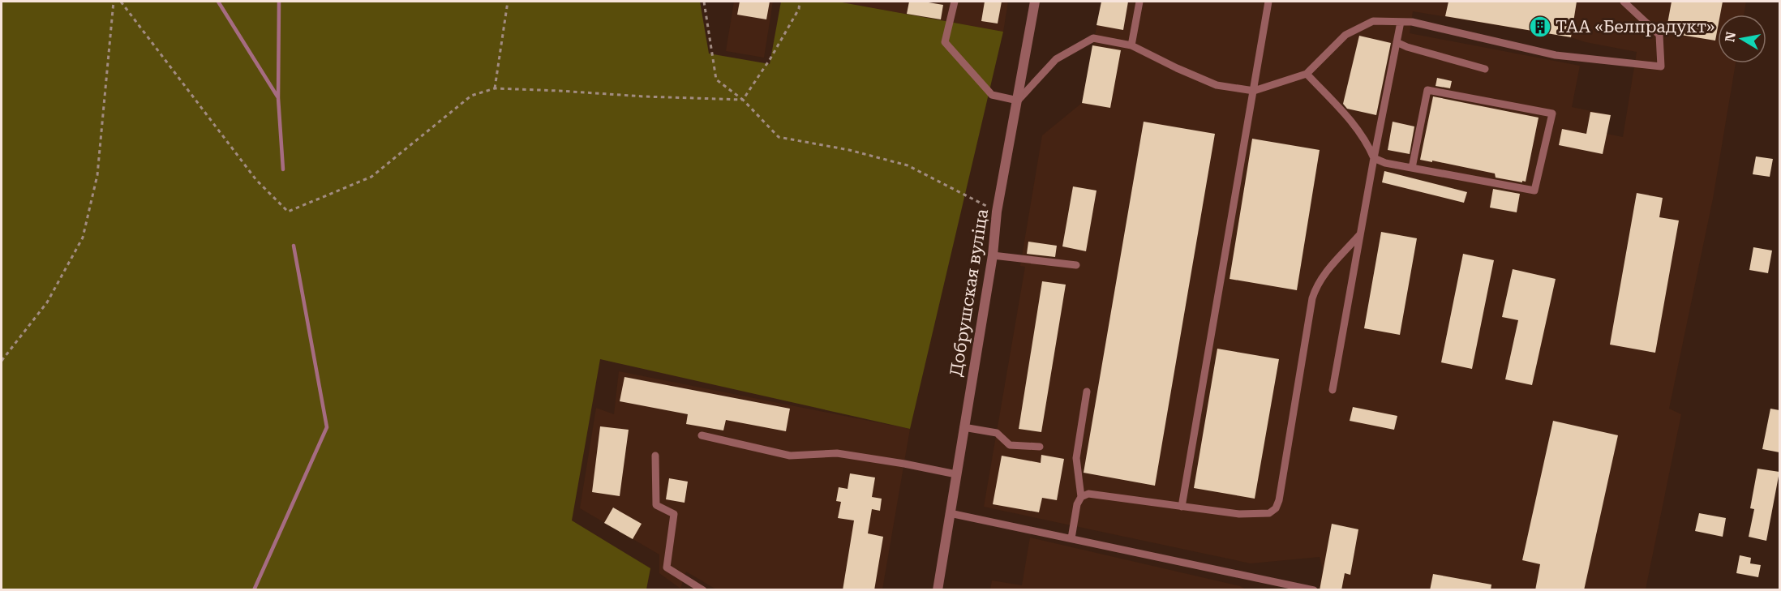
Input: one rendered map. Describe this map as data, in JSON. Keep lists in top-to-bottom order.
{
  "streets": {
    "street": ["Добрушская вуліца"]
  },
  "places": {
    "building": ["ТАА «Белпрадукт»"]
  },
  "north": "left"
}
